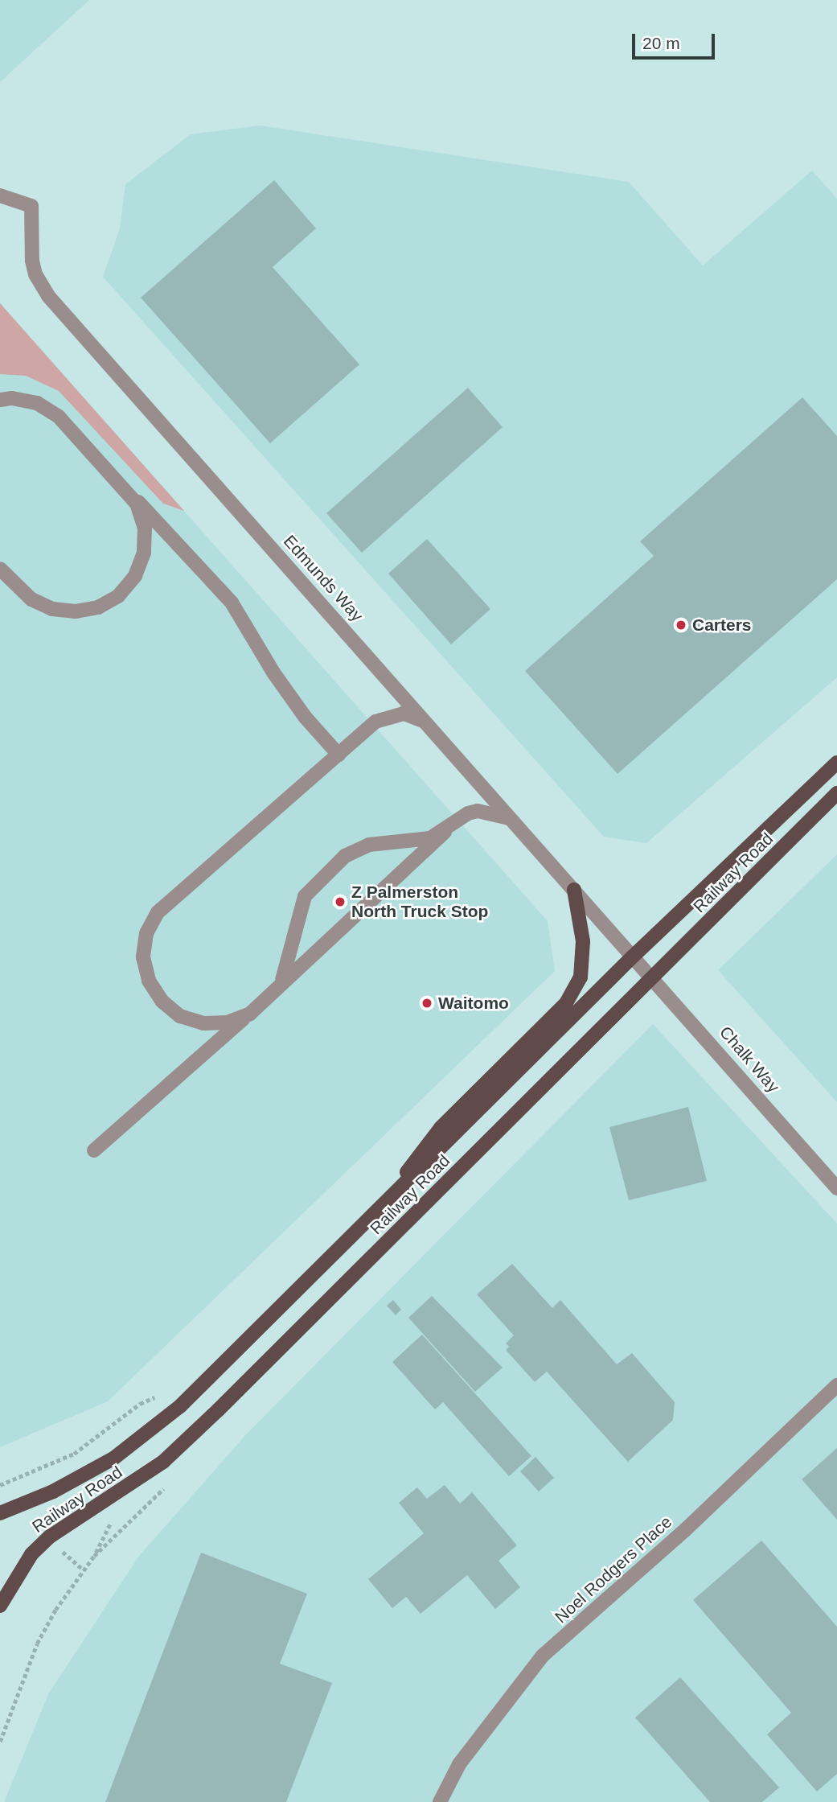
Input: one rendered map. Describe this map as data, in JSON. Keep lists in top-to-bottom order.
{
  "streets": {
    "main road": ["Railway Road"],
    "street": ["Edmunds Way", "Chalk Way", "Noel Rodgers Place"]
  },
  "crossings": [
    ["Edmunds Way", "Railway Road"],
    ["Edmunds Way", "Chalk Way"],
    ["Railway Road", "Chalk Way"]
  ],
  "places": ["Carters", "Z Palmerston North Truck Stop", "Waitomo"],
  "scale_bar": "20 m"
}
